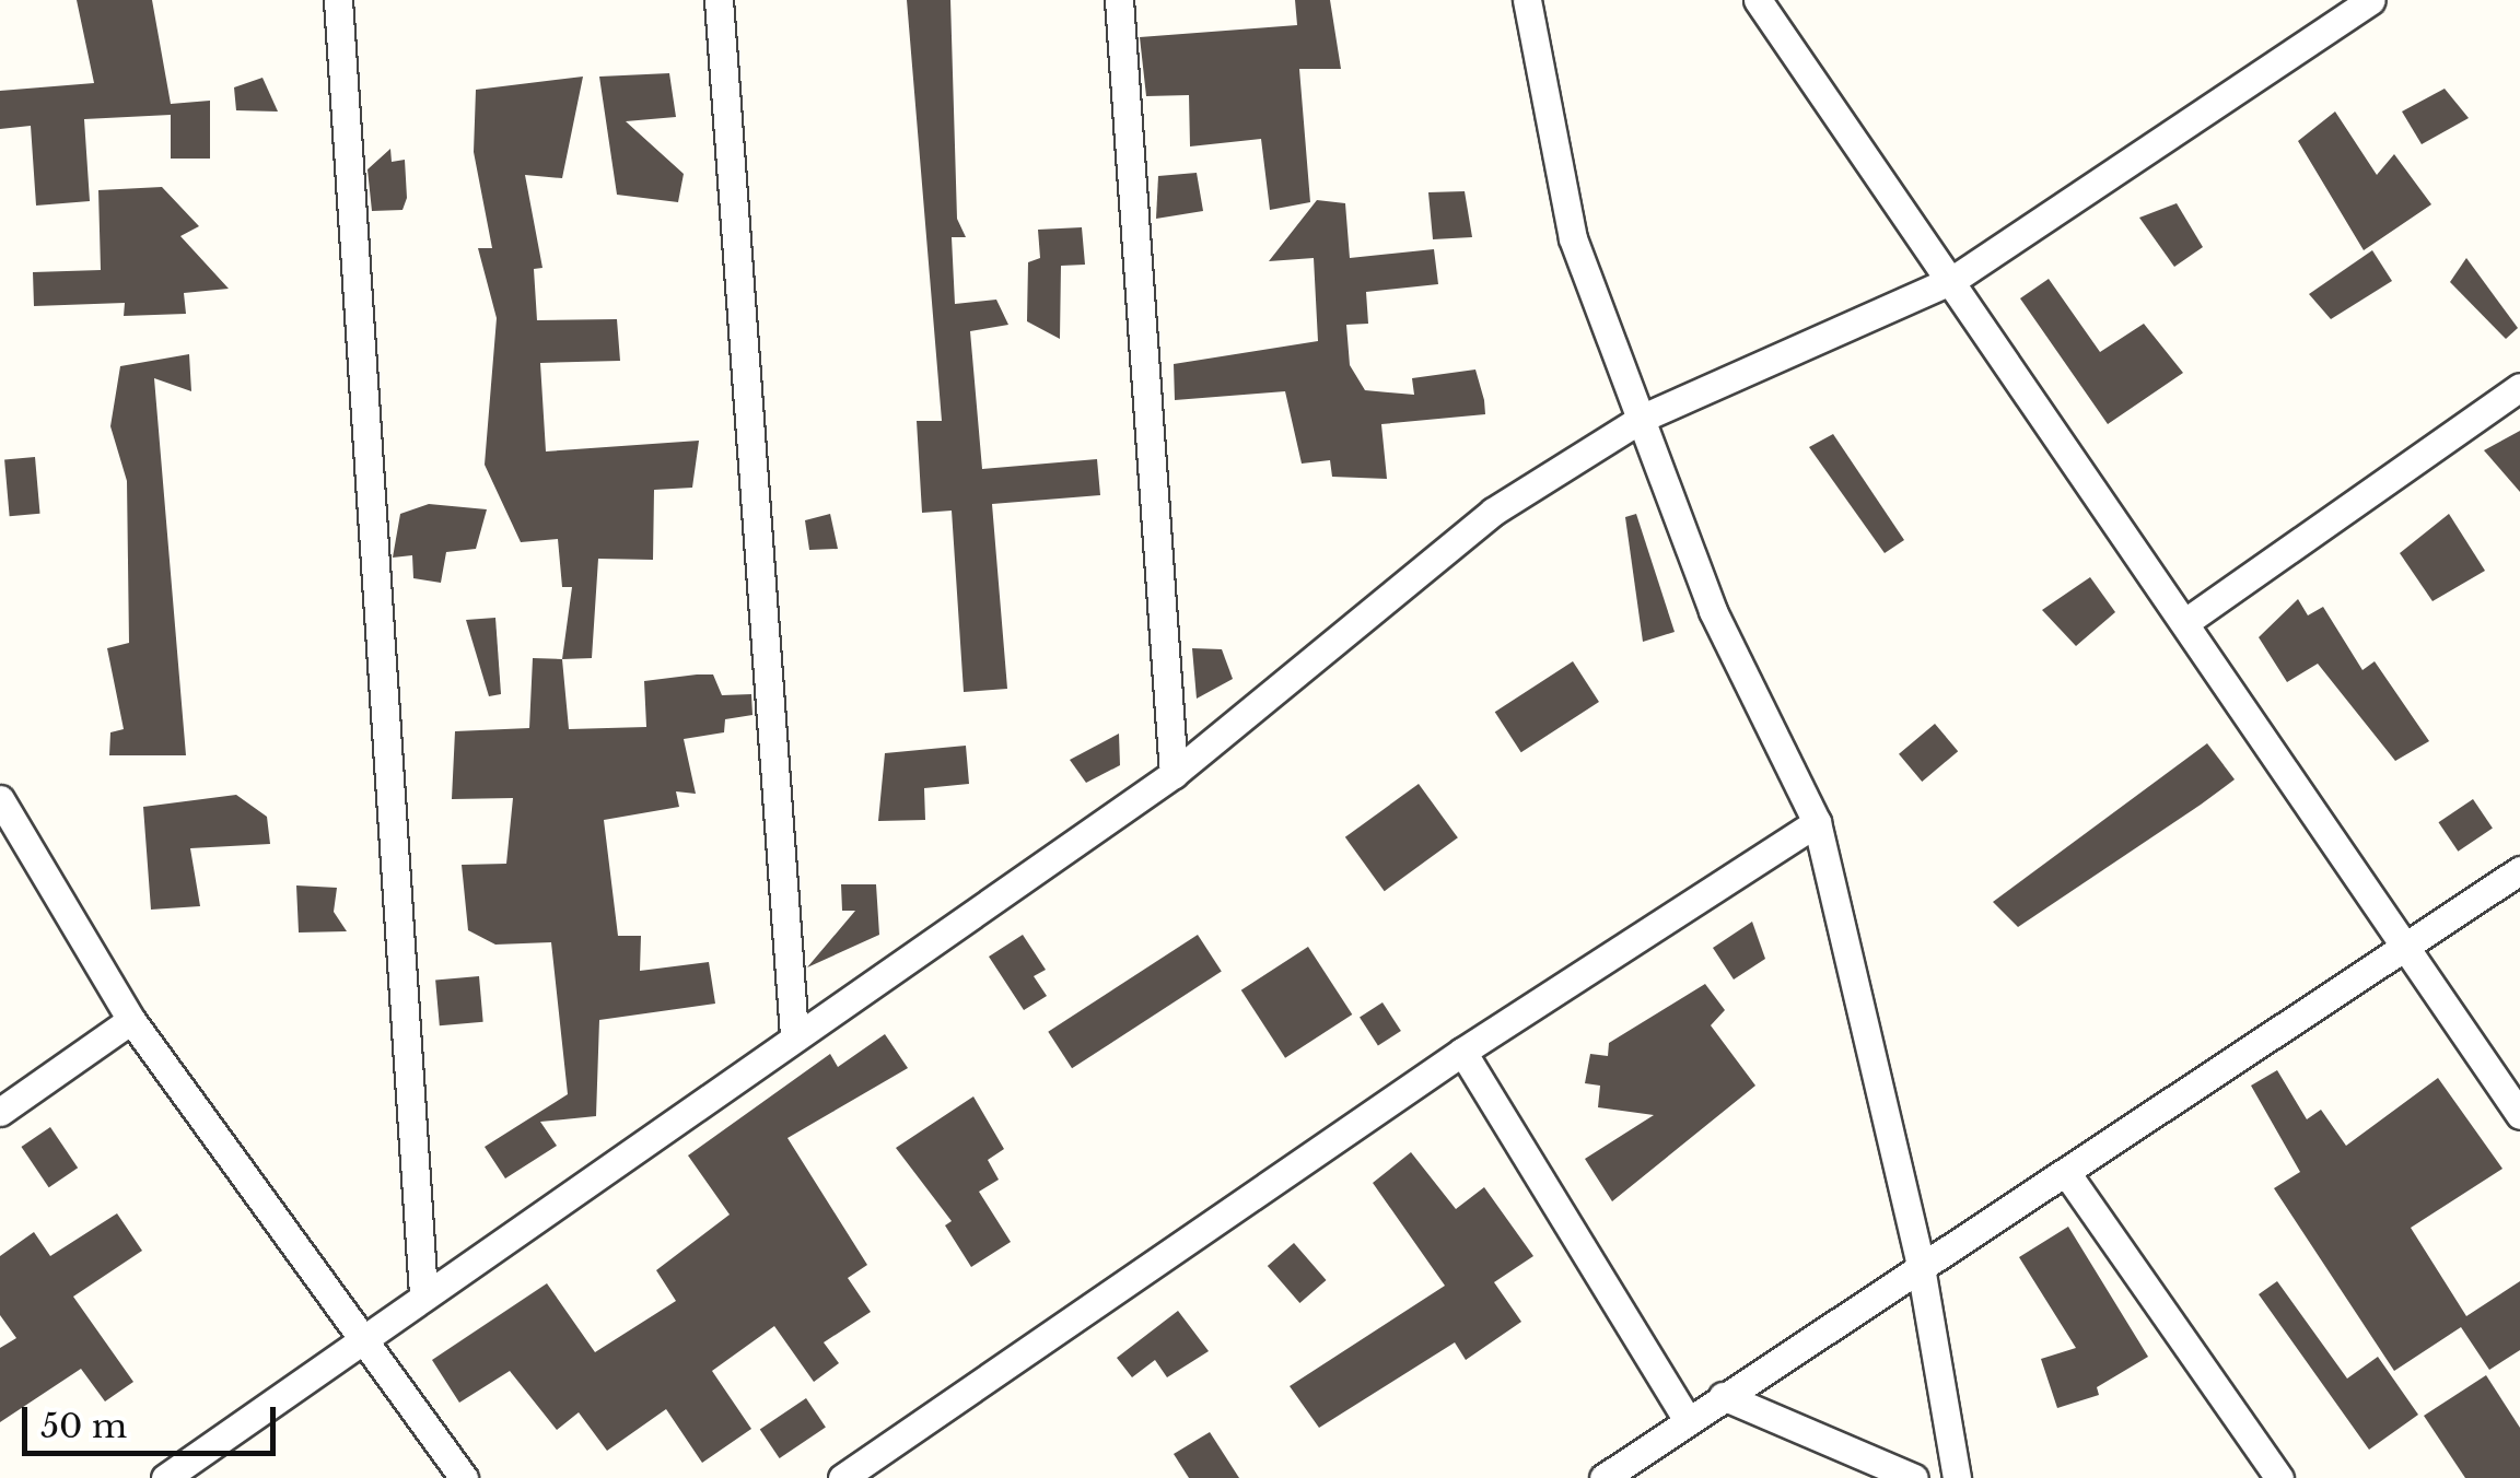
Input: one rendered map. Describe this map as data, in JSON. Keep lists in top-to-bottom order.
{
  "scale_bar": "50 m"
}
